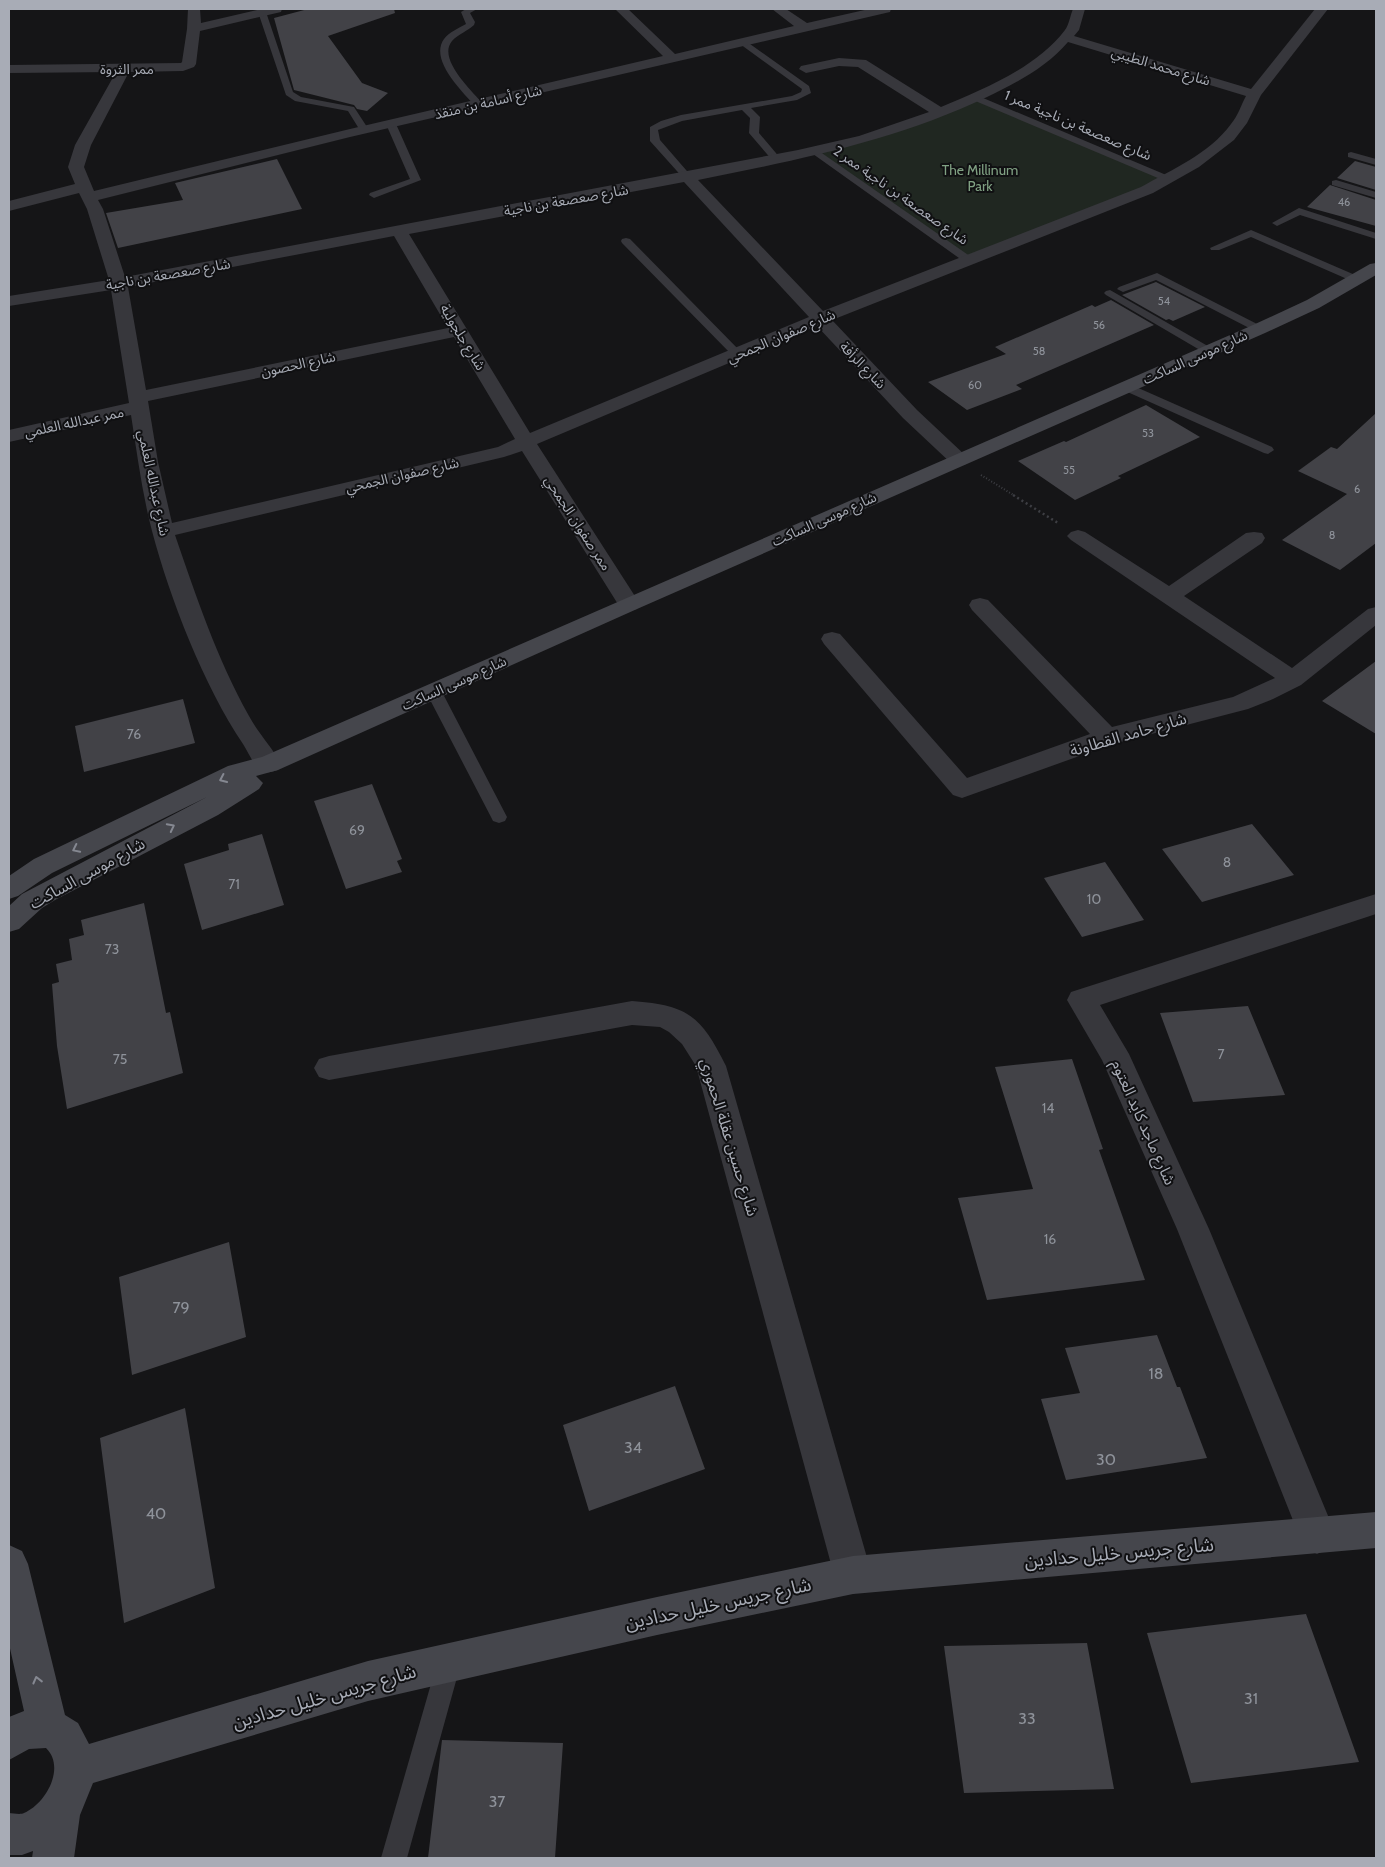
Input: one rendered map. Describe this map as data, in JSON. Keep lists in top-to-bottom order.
{
  "streets": {
    "street": [
      "شارع محمد الطيبي",
      "ممر الثروة",
      "شارع أسامة بن منقذ",
      "شارع صعصعة بن ناجية",
      "شارع صفوان الجمحي",
      "شارع جلجولية",
      "شارع موسى الساكت",
      "شارع الحصون",
      "شارع الرأفة",
      "ممر عبدالله العلمي",
      "شارع عبدالله العلمي",
      "ممر صفوان الجمحي",
      "شارع حامد القطاونة",
      "شارع ماجد كايد العتوم",
      "شارع حسين عقلة الحموري",
      "شارع جريس خليل حدادين"
    ],
    "lane": ["شارع صعصعة بن ناجية ممر 1", "شارع صعصعة بن ناجية ممر 2"]
  },
  "crossings": [
    ["شارع محمد الطيبي", "شارع صعصعة بن ناجية"],
    ["شارع محمد الطيبي", "شارع صفوان الجمحي"],
    ["ممر الثروة", "شارع عبدالله العلمي"],
    ["شارع أسامة بن منقذ", "شارع عبدالله العلمي"],
    ["شارع صعصعة بن ناجية ممر 1", "شارع صعصعة بن ناجية"],
    ["شارع صعصعة بن ناجية ممر 1", "شارع صفوان الجمحي"],
    ["شارع صعصعة بن ناجية ممر 2", "شارع صعصعة بن ناجية"],
    ["شارع صعصعة بن ناجية ممر 2", "شارع صفوان الجمحي"],
    ["شارع صعصعة بن ناجية", "شارع جلجولية"],
    ["شارع صعصعة بن ناجية", "شارع الرأفة"],
    ["شارع صعصعة بن ناجية", "شارع عبدالله العلمي"],
    ["شارع صفوان الجمحي", "شارع جلجولية"],
    ["شارع صفوان الجمحي", "شارع الرأفة"],
    ["شارع صفوان الجمحي", "شارع عبدالله العلمي"],
    ["شارع صفوان الجمحي", "ممر صفوان الجمحي"],
    ["شارع جلجولية", "شارع الحصون"],
    ["شارع جلجولية", "ممر صفوان الجمحي"],
    ["شارع موسى الساكت", "شارع الرأفة"],
    ["شارع موسى الساكت", "شارع عبدالله العلمي"],
    ["شارع موسى الساكت", "ممر صفوان الجمحي"],
    ["شارع الحصون", "ممر عبدالله العلمي"],
    ["شارع الحصون", "شارع عبدالله العلمي"],
    ["ممر عبدالله العلمي", "شارع عبدالله العلمي"],
    ["شارع ماجد كايد العتوم", "شارع جريس خليل حدادين"],
    ["شارع حسين عقلة الحموري", "شارع جريس خليل حدادين"]
  ],
  "parks": ["The Millinum Park"],
  "house_numbers": [
    "46",
    "54",
    "56",
    "58",
    "60",
    "53",
    "55",
    "6",
    "8",
    "76",
    "69",
    "8",
    "71",
    "10",
    "73",
    "7",
    "75",
    "14",
    "16",
    "79",
    "18",
    "34",
    "30",
    "40",
    "31",
    "33",
    "37"
  ]
}
